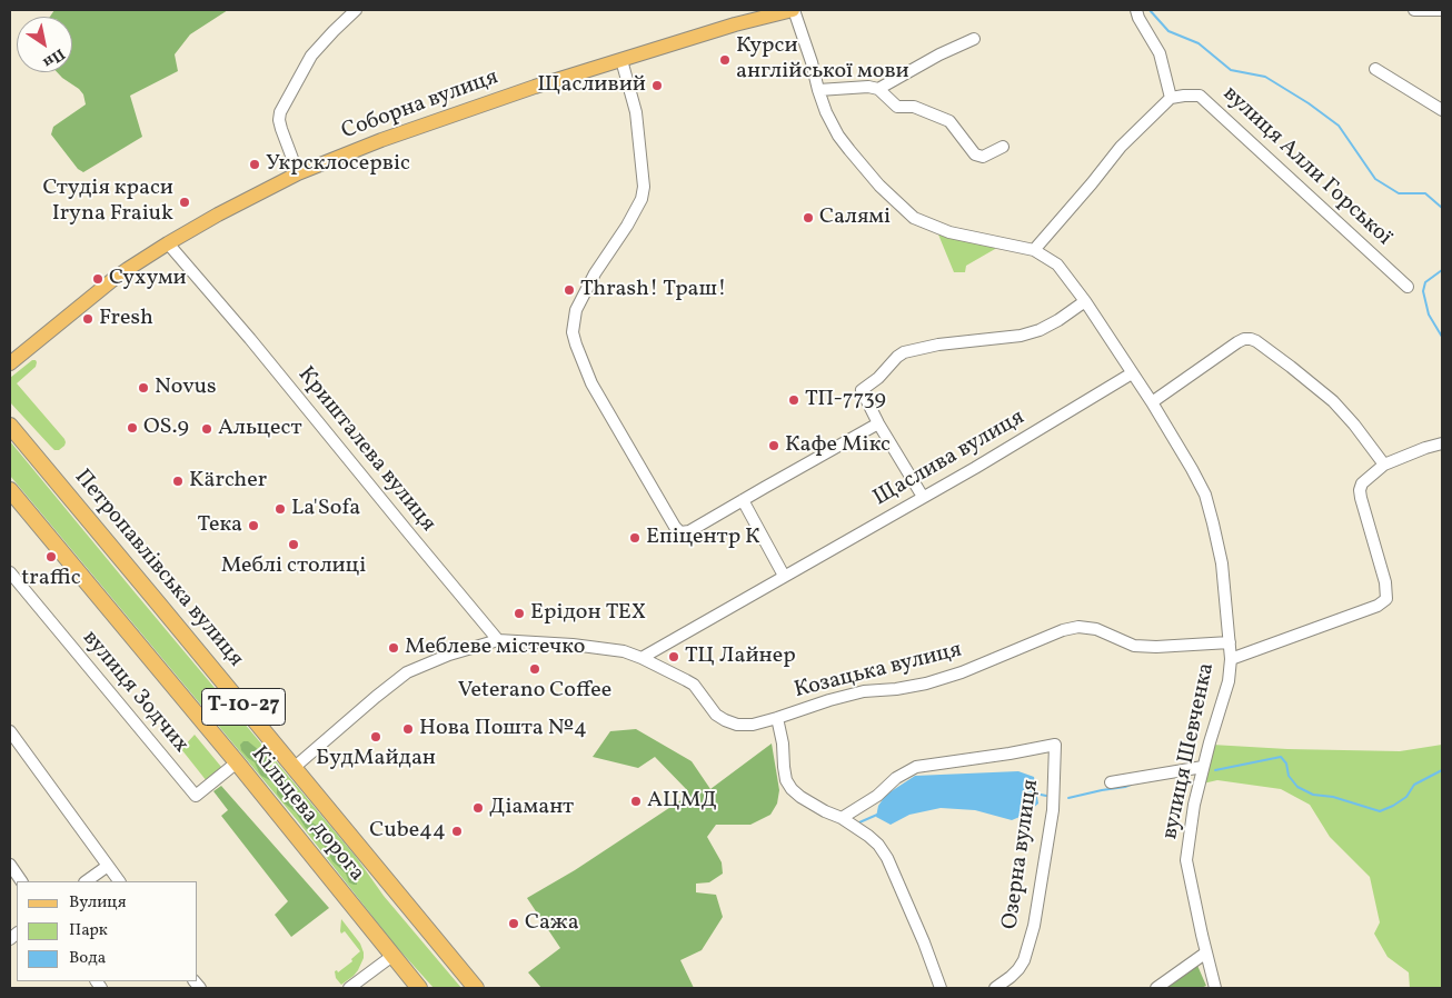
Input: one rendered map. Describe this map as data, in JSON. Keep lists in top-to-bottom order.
{
  "streets": {
    "highway": ["Петропавлівська вулиця", "Т-10-27", "Кільцева дорога"],
    "main road": ["Соборна вулиця"],
    "street": [
      "вулиця Алли Горської",
      "Кришталева вулиця",
      "Щаслива вулиця",
      "Козацька вулиця",
      "вулиця Зодчих",
      "вулиця Шевченка",
      "Озерна вулиця"
    ]
  },
  "crossings": [
    ["Соборна вулиця", "Кришталева вулиця"],
    ["Соборна вулиця", "вулиця Шевченка"],
    ["Кришталева вулиця", "Козацька вулиця"],
    ["Щаслива вулиця", "Козацька вулиця"],
    ["Щаслива вулиця", "вулиця Шевченка"],
    ["Козацька вулиця", "вулиця Шевченка"],
    ["вулиця Зодчих", "Кільцева дорога"]
  ],
  "places": [
    "Курси англійської мови",
    "Щасливий",
    "Укрсклосервіс",
    "Студія краси Iryna Fraiuk",
    "Салямі",
    "Сухуми",
    "Thrash! Траш!",
    "Fresh",
    "Novus",
    "ТП-7739",
    "OS.9",
    "Альцест",
    "Кафе Мікс",
    "Kärcher",
    "La'Sofa",
    "Тека",
    "Епіцентр К",
    "Меблі столиці",
    "traffic",
    "Ерідон ТЕХ",
    "Меблеве містечко",
    "ТЦ Лайнер",
    "Veterano Coffee",
    "Нова Пошта №4",
    "БудМайдан",
    "АЦМД",
    "Діамант",
    "Cube44",
    "Сажа"
  ],
  "legend": ["Вулиця", "Парк", "Вода"],
  "north": "bottom right"
}
